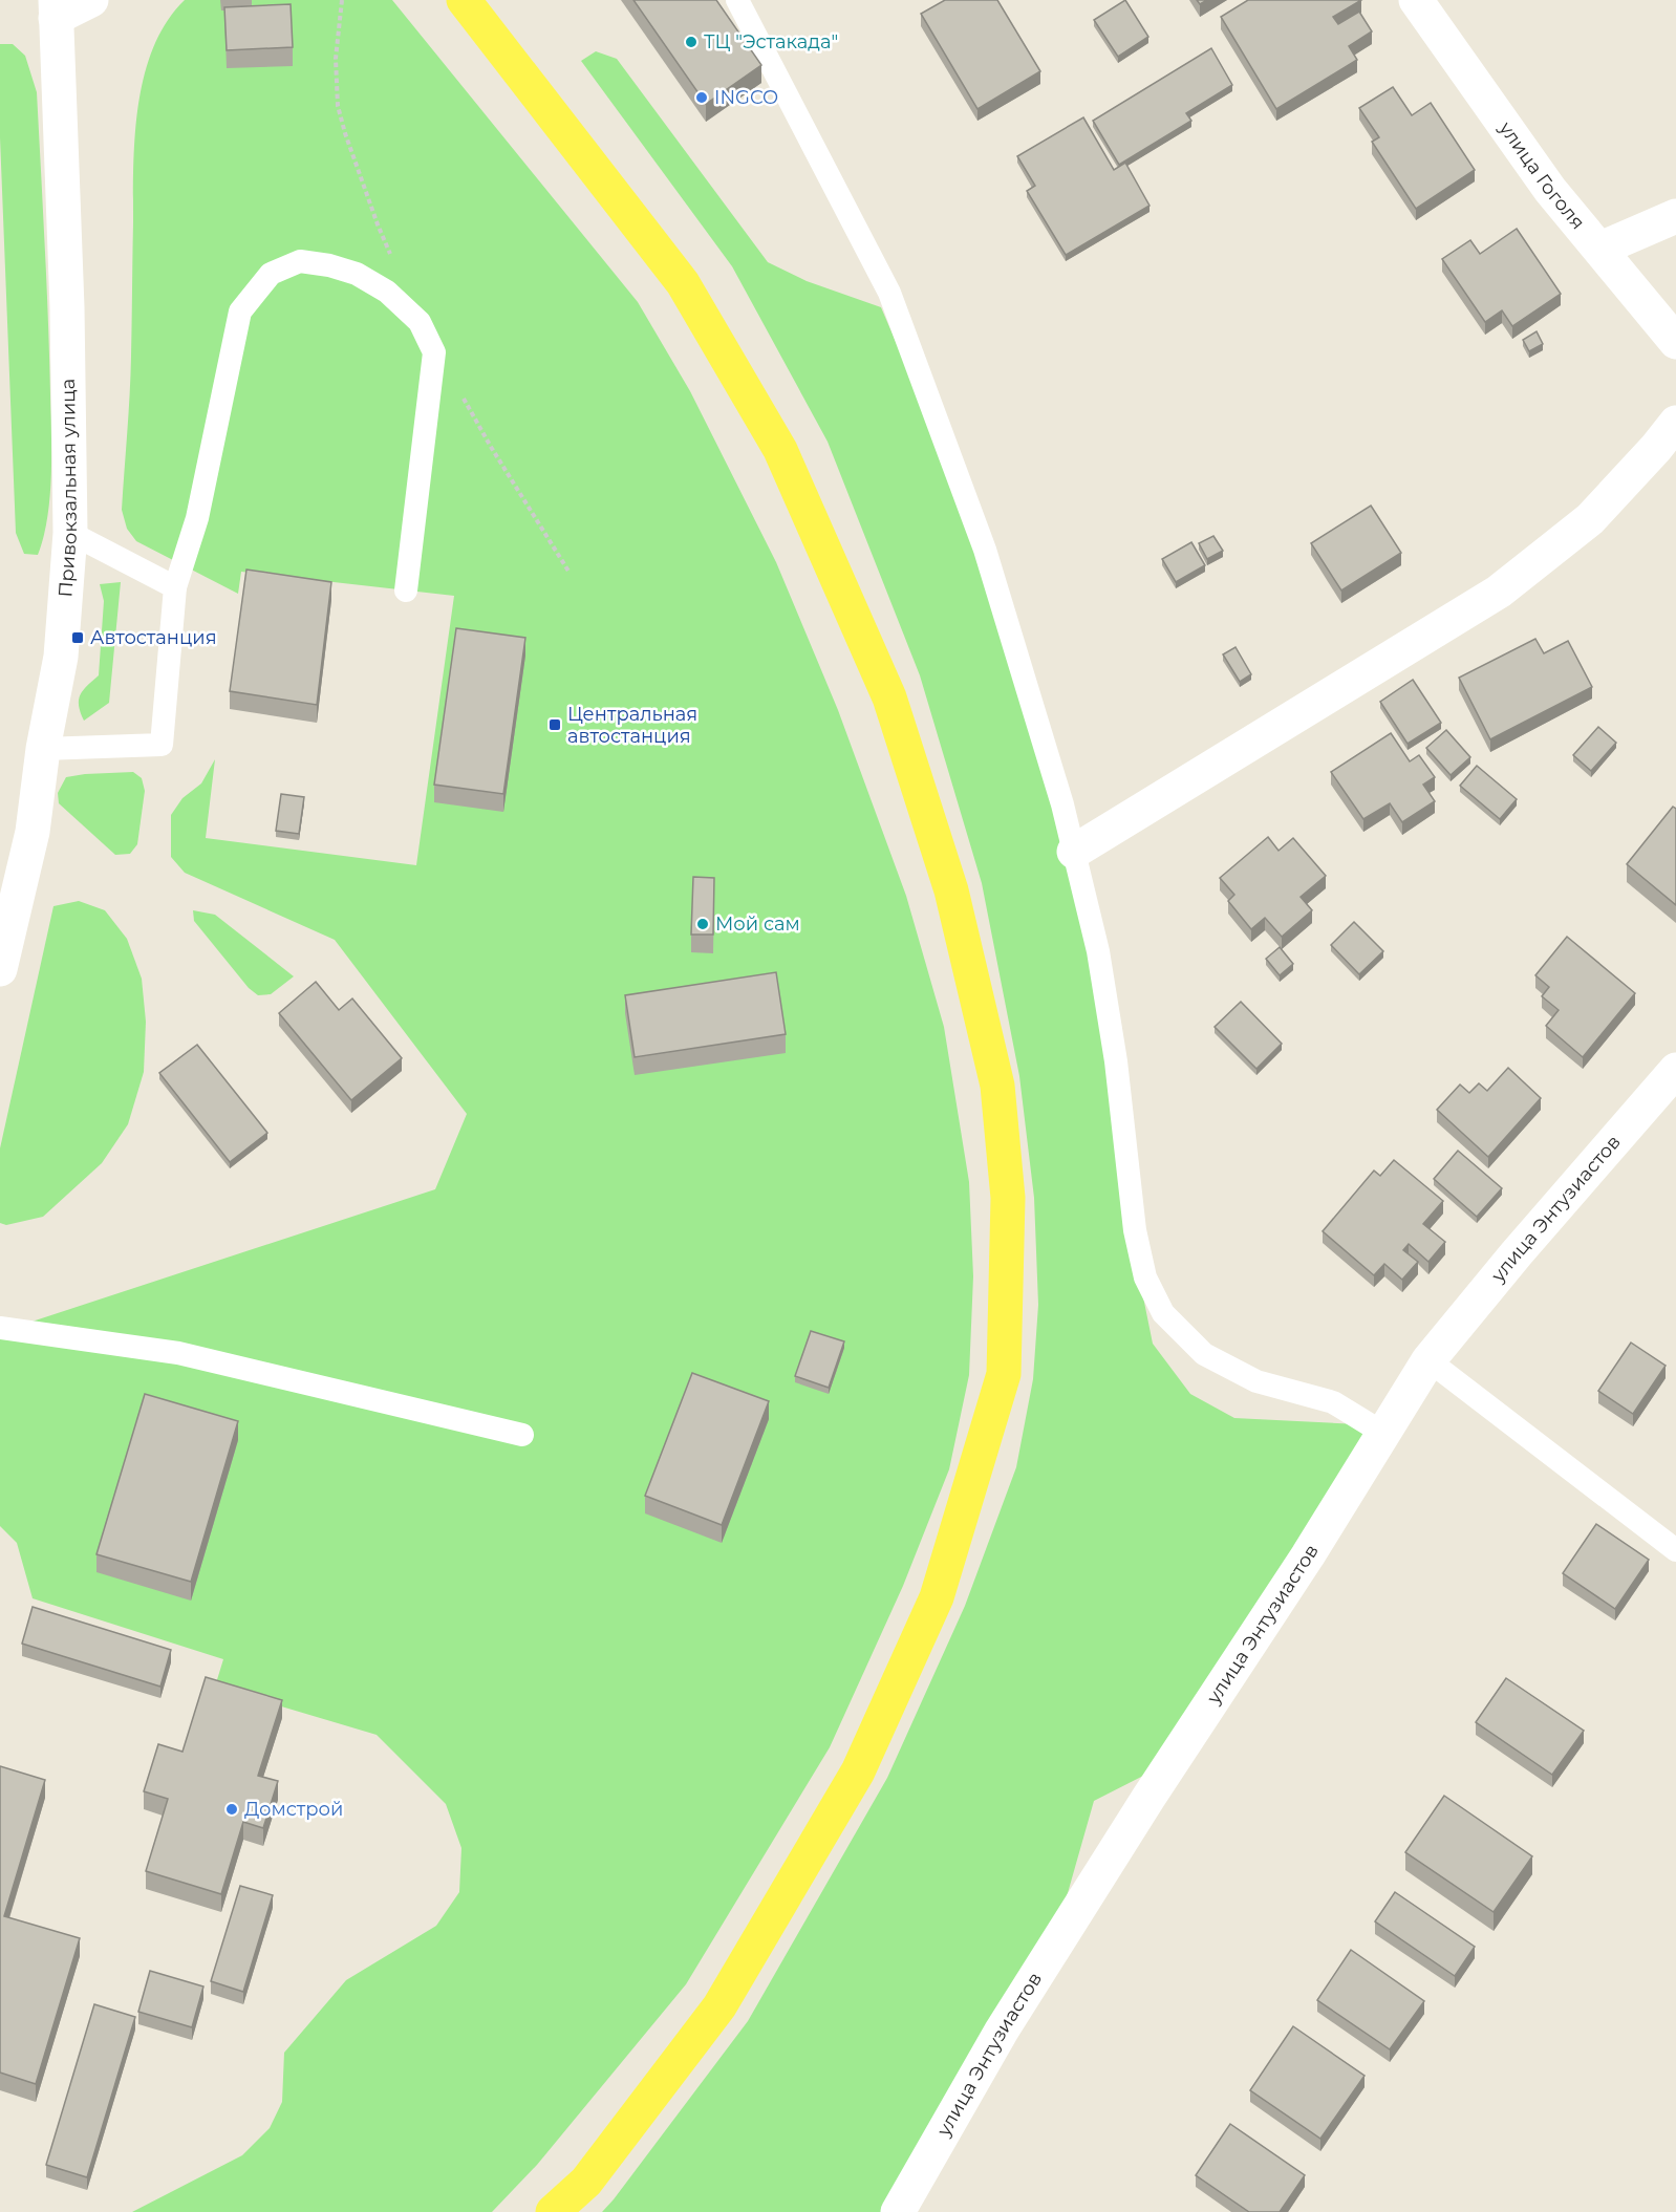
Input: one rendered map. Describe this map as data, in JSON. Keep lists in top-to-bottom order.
{
  "streets": {
    "street": ["улица Гоголя", "Привокзальная улица", "улица Энтузиастов"]
  },
  "places": {
    "other": [
      "ТЦ \"Эстакада\"",
      "INGCO",
      "Мой сам",
      "Домстрой"
    ],
    "transit": ["Автостанция", "Центральная автостанция"]
  }
}
